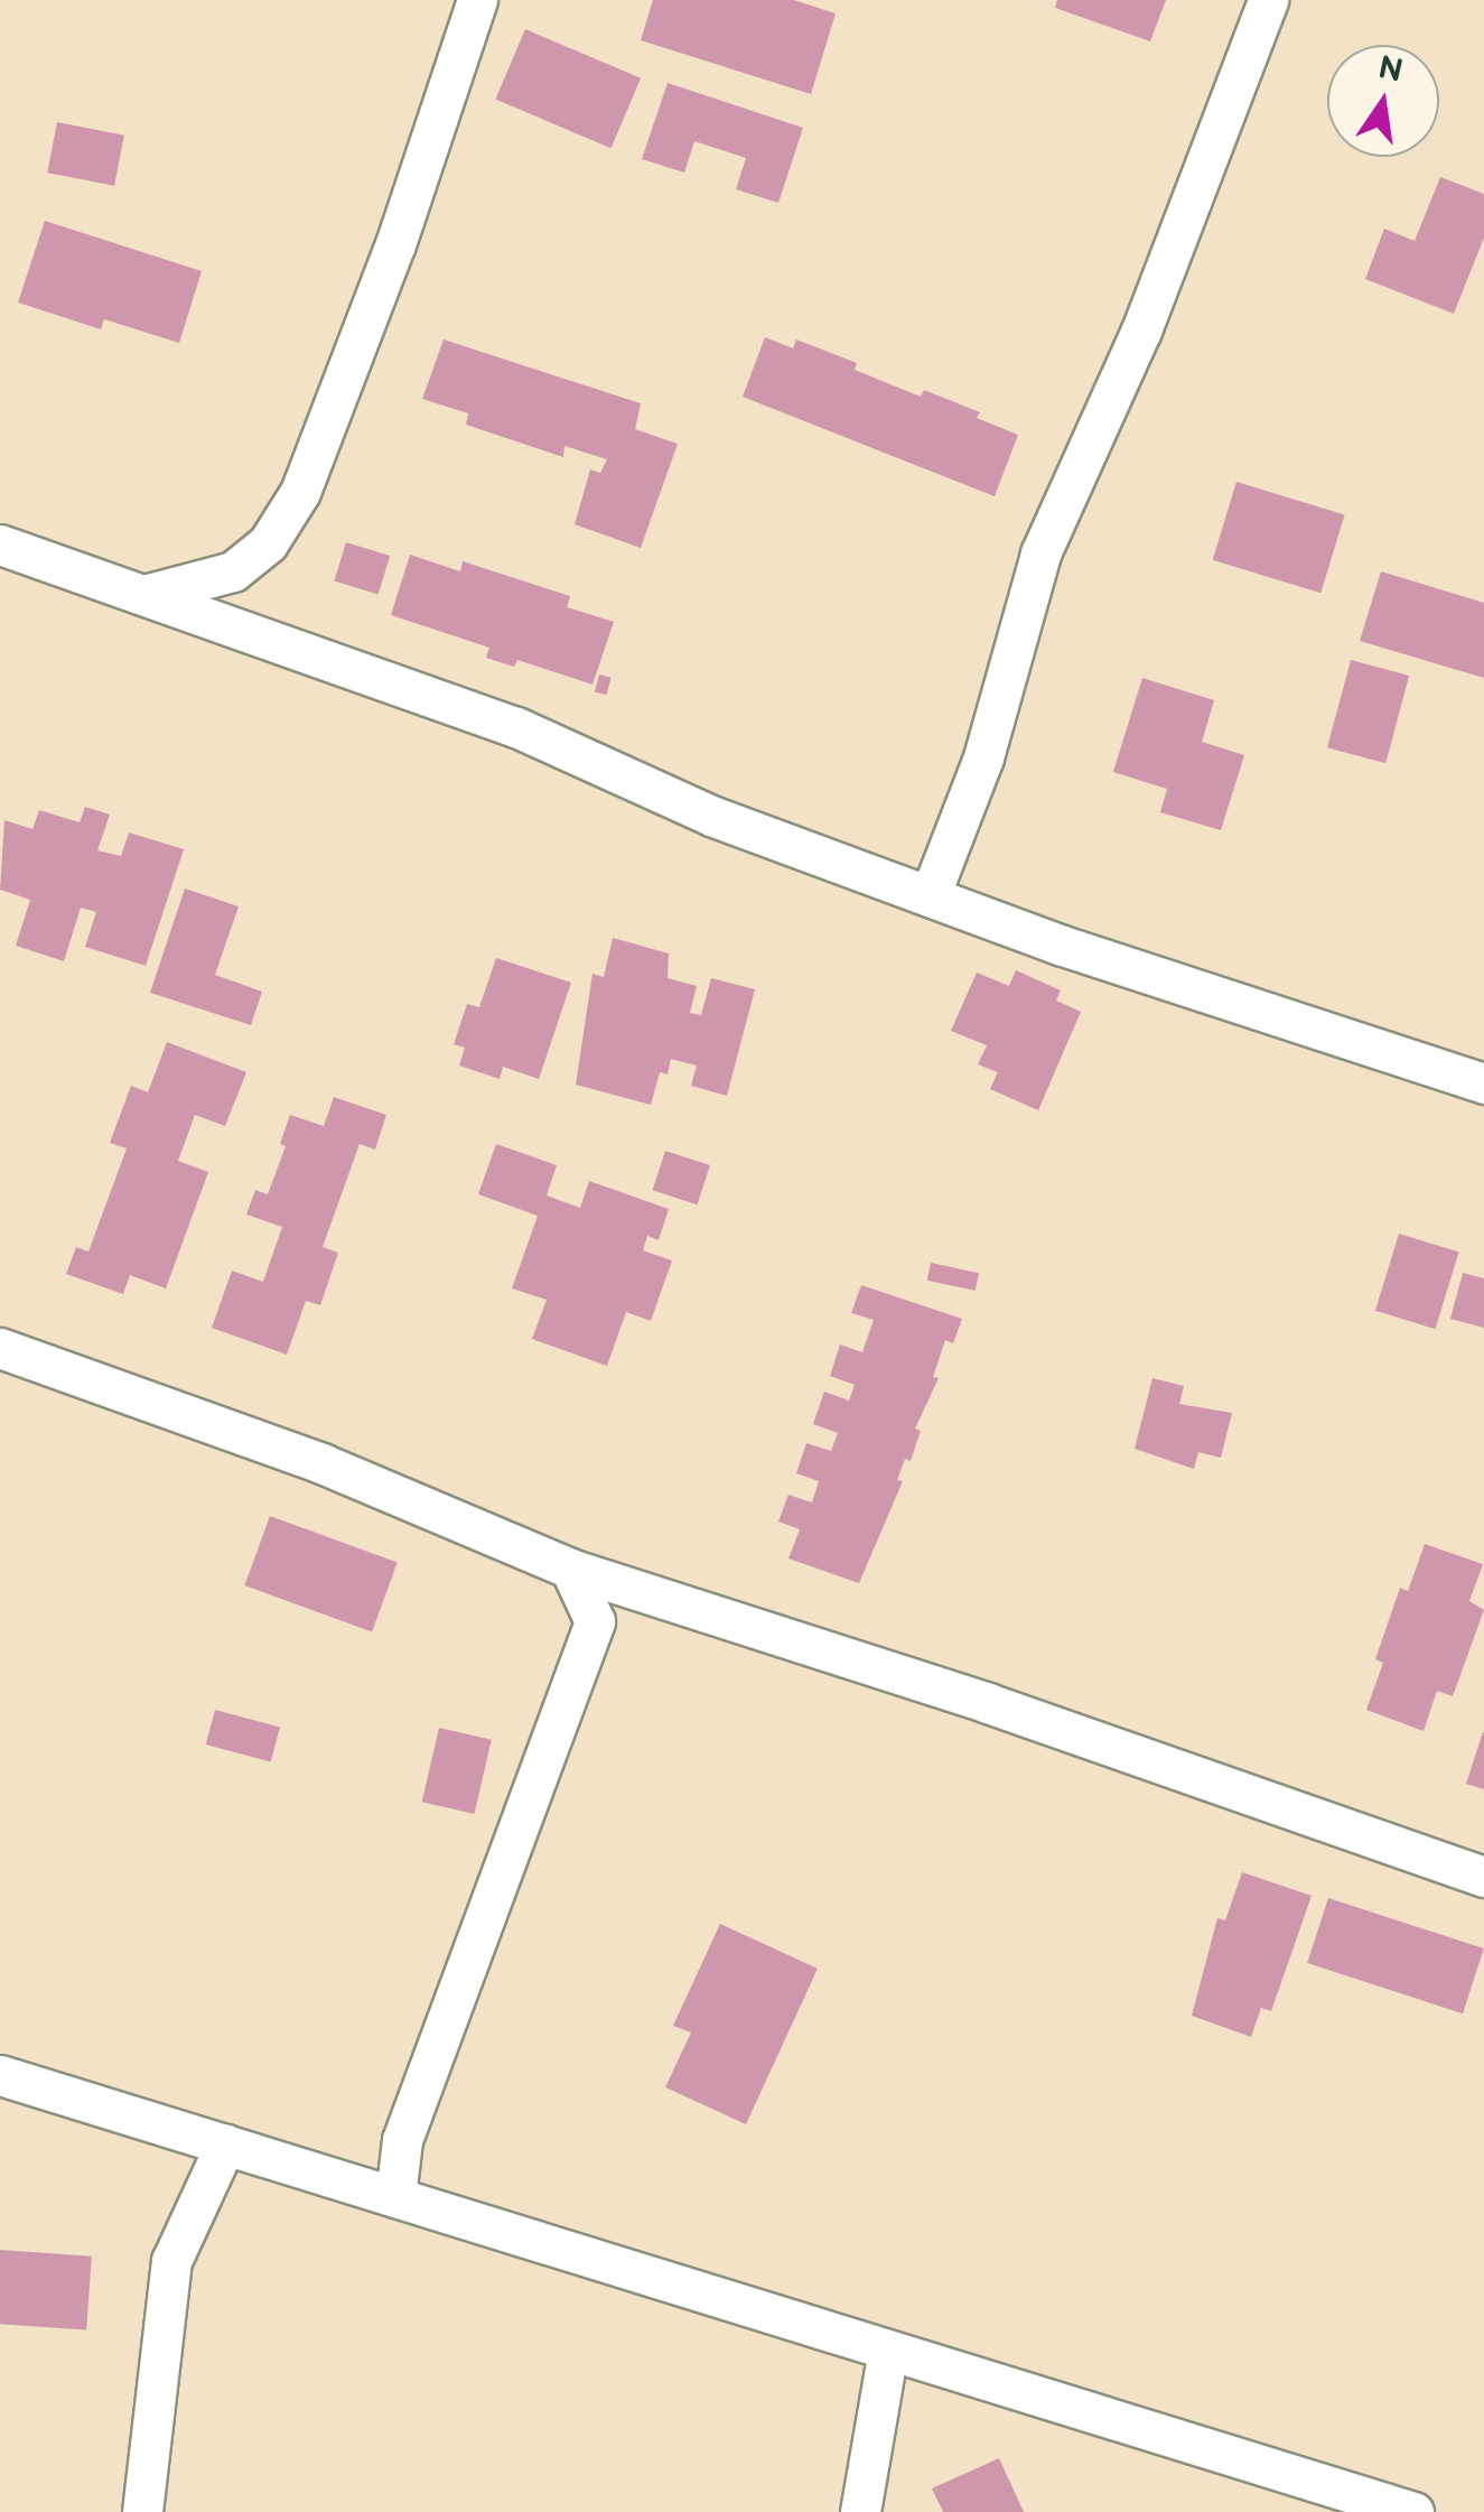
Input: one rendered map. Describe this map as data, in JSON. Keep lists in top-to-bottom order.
{
  "north": "top"
}
